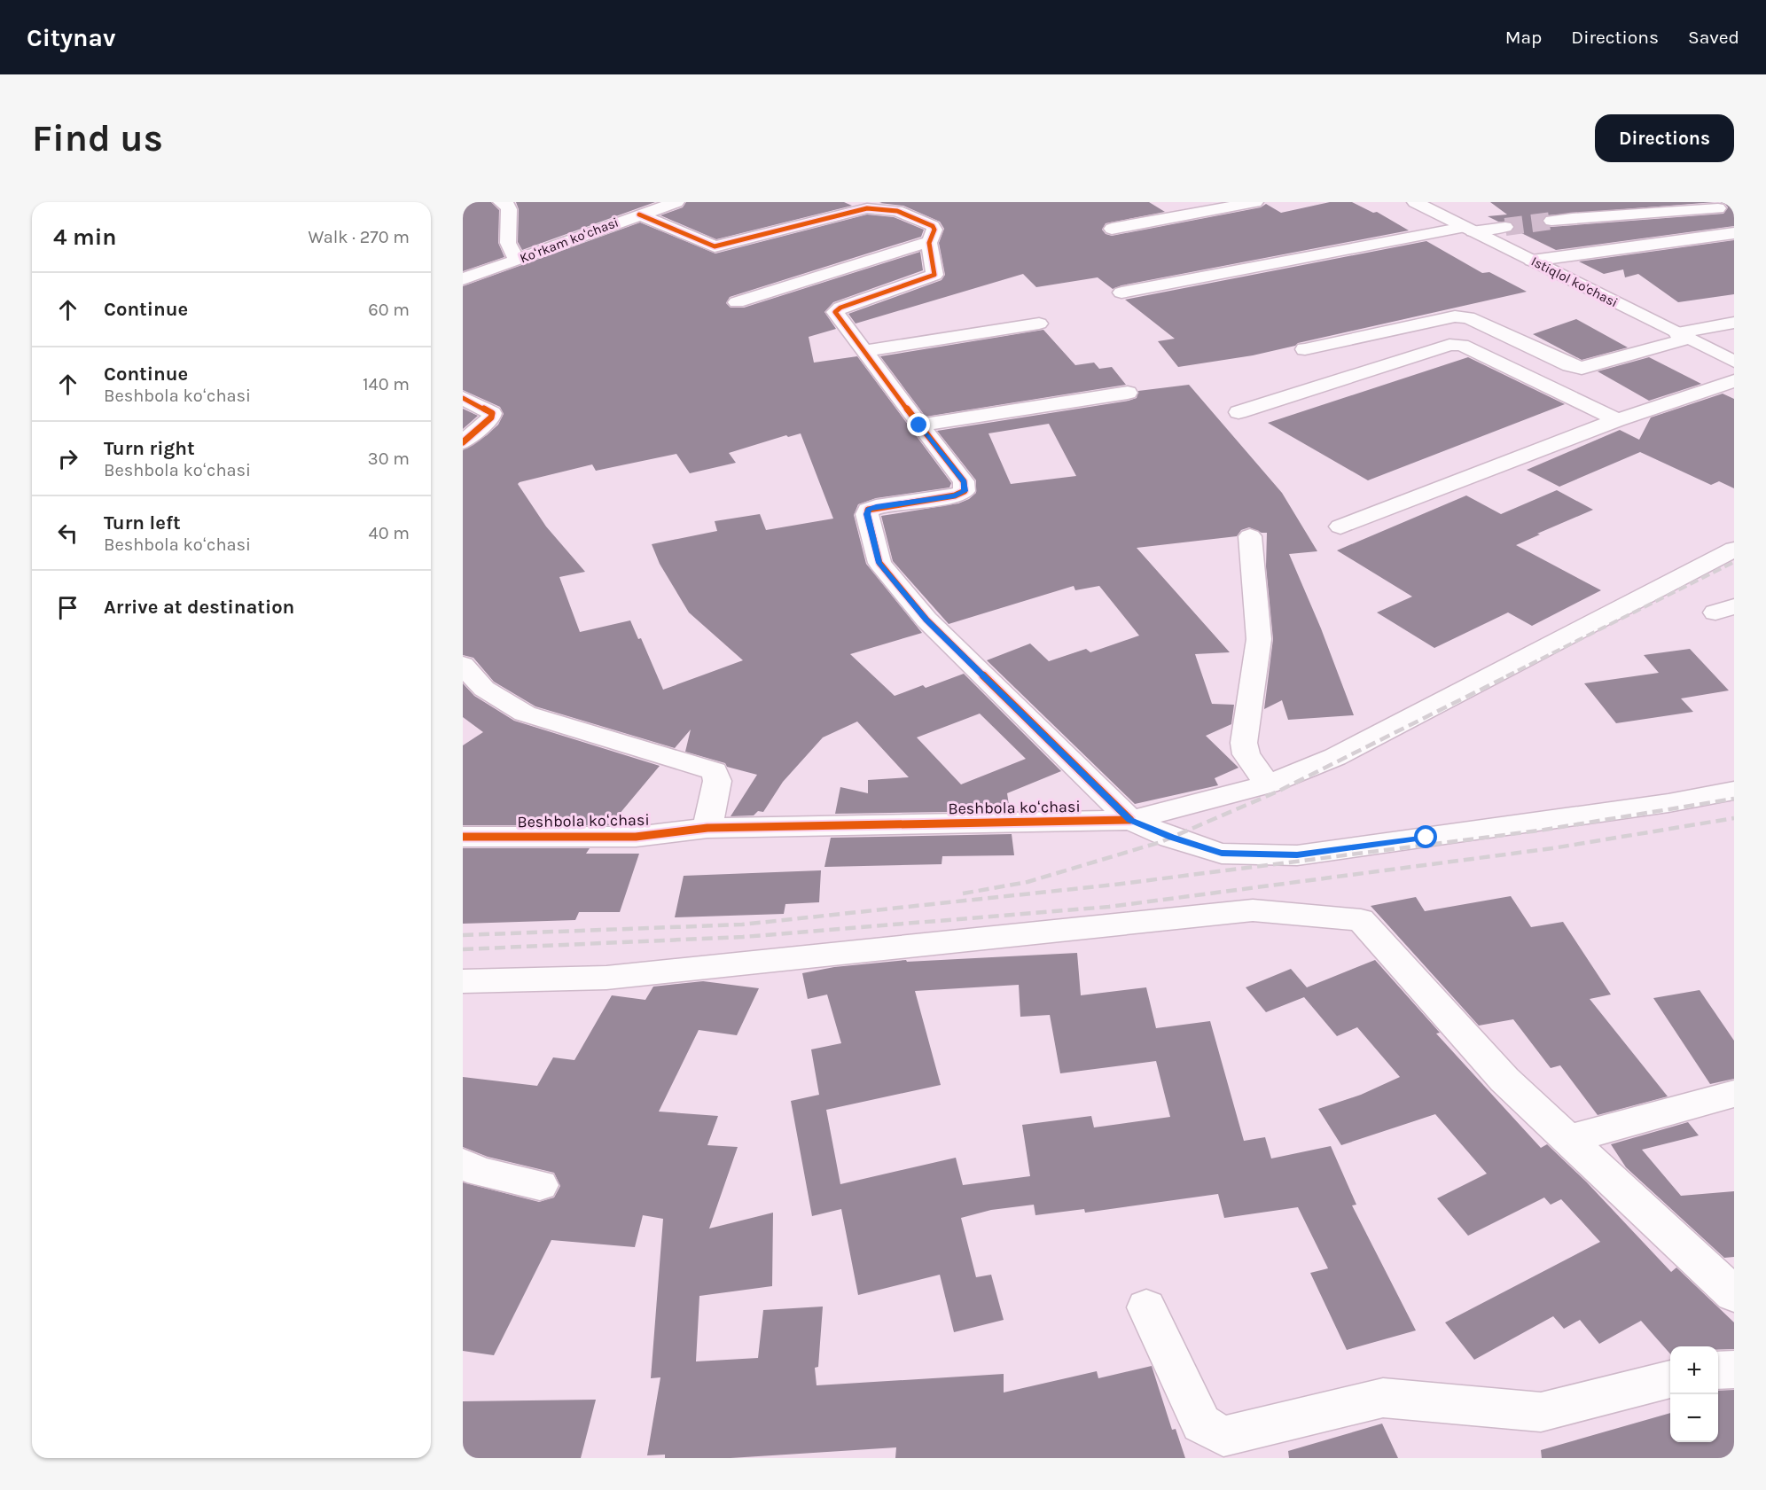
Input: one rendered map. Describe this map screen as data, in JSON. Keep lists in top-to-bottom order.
{
  "streets": {
    "street": ["Koʻrkam koʻchasi", "Istiqlol ko'chasi", "Beshbola koʻchasi"]
  },
  "crossings": [
    ["Koʻrkam koʻchasi", "Beshbola koʻchasi"]
  ],
  "page": {
    "header": "Citynav",
    "nav": ["Map", "Directions", "Saved"],
    "buttons": "Directions",
    "title": "Find us",
    "heading": ["4 min", "Walk · 270 m"],
    "list": [
      ["Continue", "60 m"],
      ["Continue", "Beshbola koʻchasi", "140 m"],
      ["Turn right", "Beshbola koʻchasi", "30 m"],
      ["Turn left", "Beshbola koʻchasi", "40 m"],
      "Arrive at destination"
    ],
    "map_buttons": ["+", "−"]
  }
}
